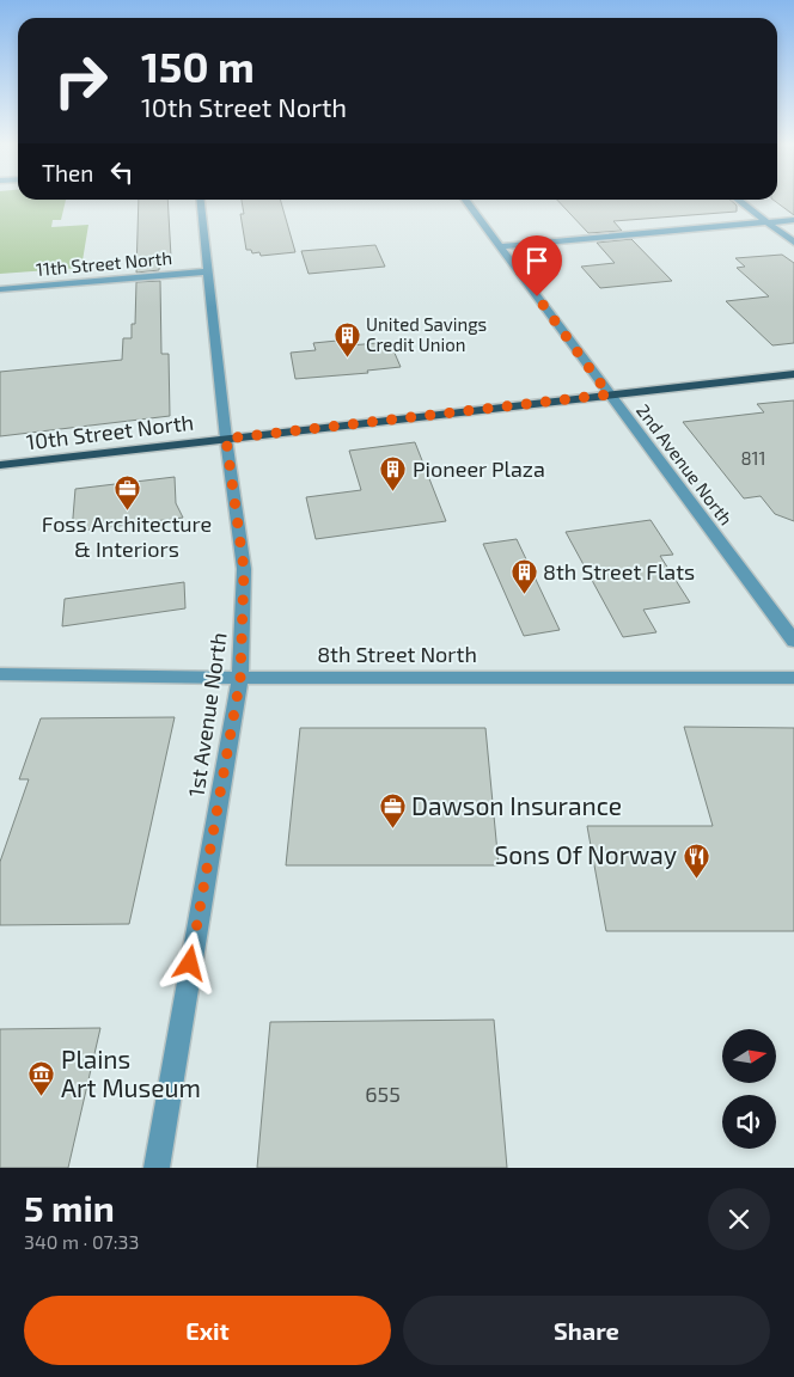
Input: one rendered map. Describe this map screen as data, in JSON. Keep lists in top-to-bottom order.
{
  "streets": {
    "main road": ["10th Street North"],
    "street": [
      "11th Street North",
      "2nd Avenue North",
      "8th Street North",
      "1st Avenue North"
    ]
  },
  "crossings": [
    ["11th Street North", "1st Avenue North"],
    ["10th Street North", "2nd Avenue North"],
    ["10th Street North", "1st Avenue North"],
    ["8th Street North", "1st Avenue North"]
  ],
  "places": {
    "building": ["United Savings Credit Union", "Pioneer Plaza", "8th Street Flats"],
    "office": ["Foss Architecture & Interiors", "Dawson Insurance"],
    "restaurant": ["Sons Of Norway"],
    "museum": ["Plains Art Museum"]
  },
  "house_numbers": ["811", "655"],
  "north": "right",
  "page": {
    "turn": ["150 m", "10th Street North"],
    "then": "Then",
    "heading": ["5 min", "340 m · 07:33"],
    "buttons": ["Exit", "Share"]
  }
}
